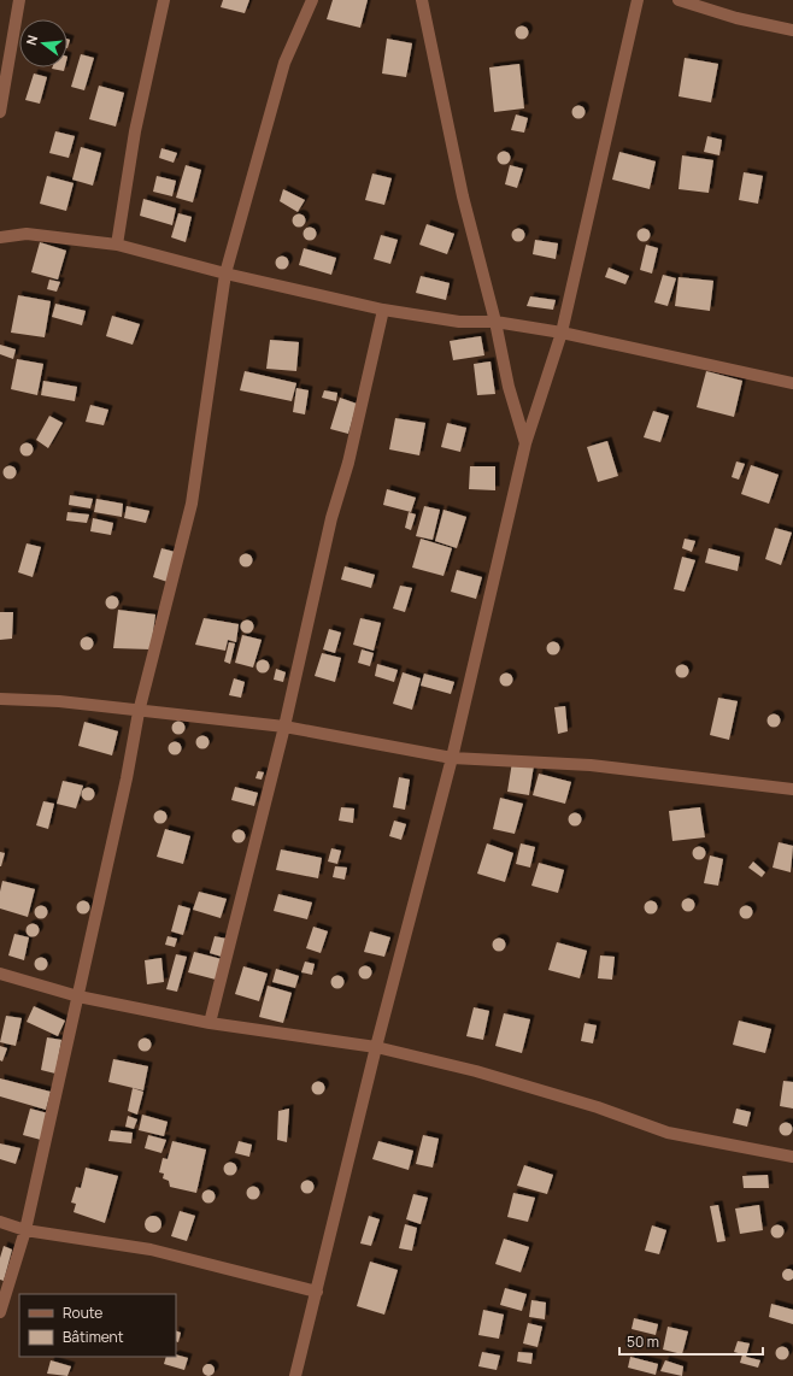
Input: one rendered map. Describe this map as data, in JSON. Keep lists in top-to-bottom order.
{
  "legend": ["Route", "Bâtiment"],
  "scale_bar": "50 m",
  "north": "left"
}
